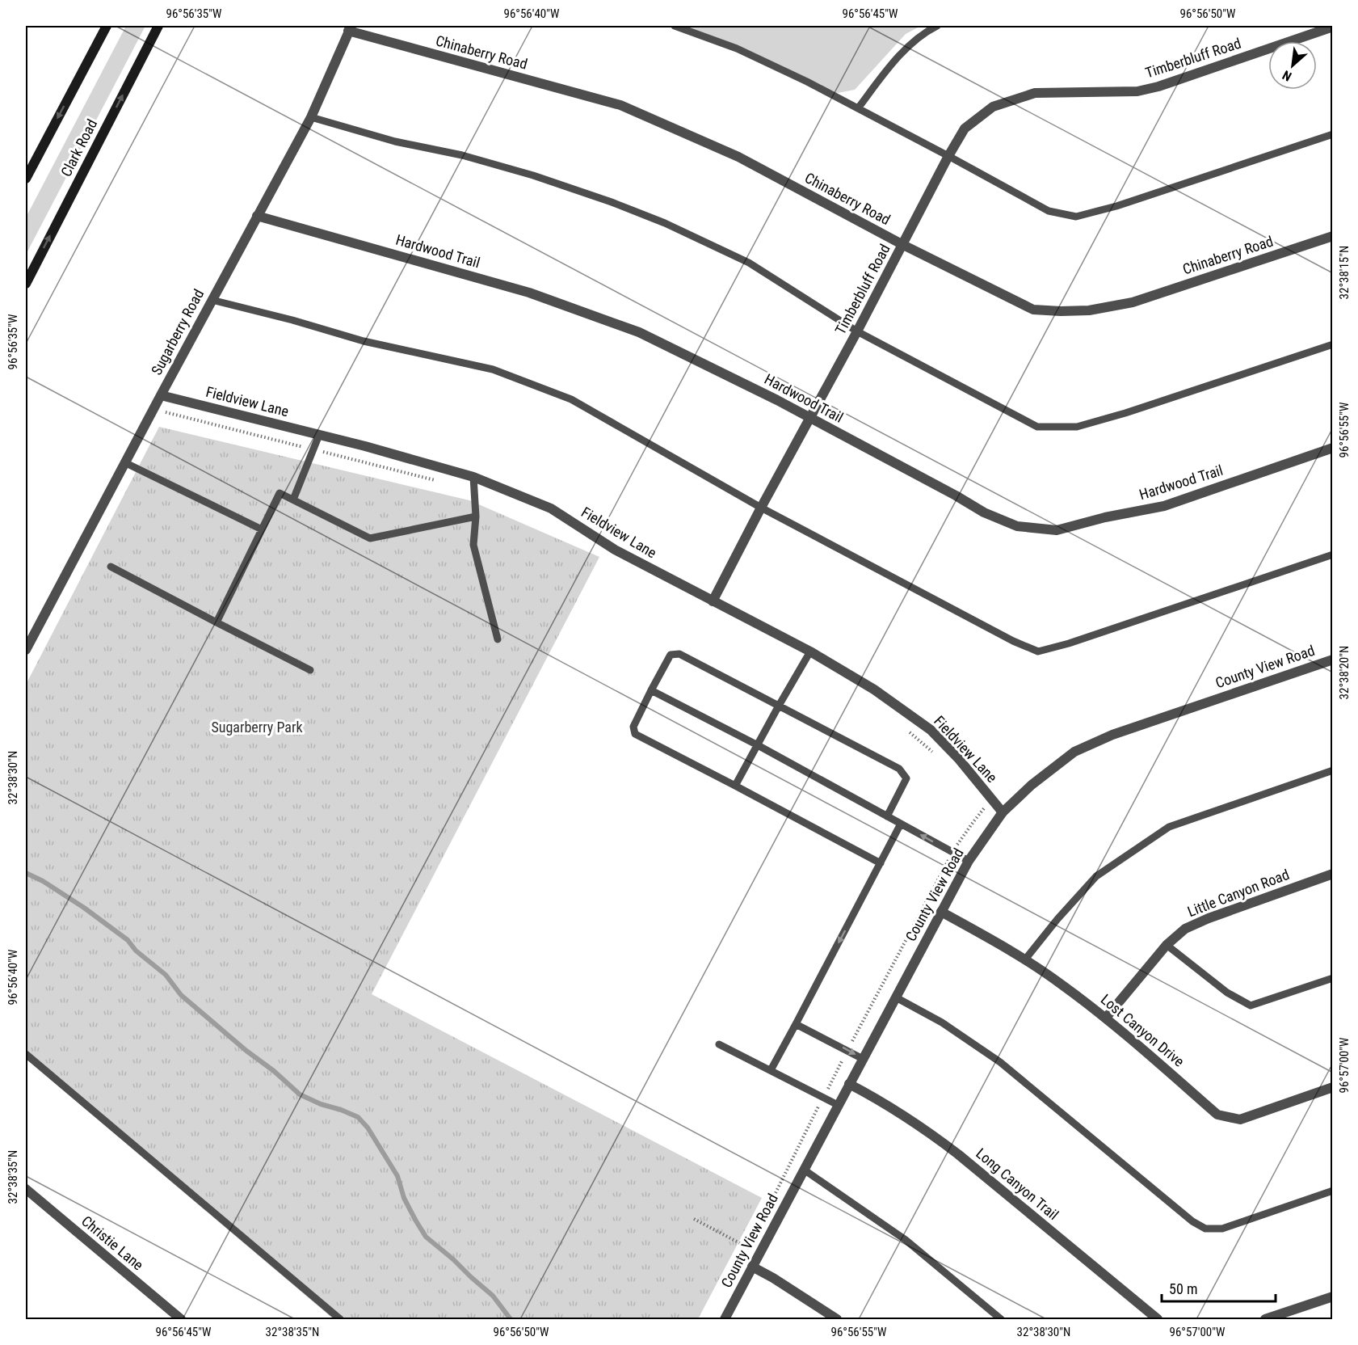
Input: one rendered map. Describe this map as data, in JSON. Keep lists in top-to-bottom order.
{
  "streets": {
    "main road": ["Clark Road"],
    "street": [
      "Chinaberry Road",
      "Timberbluff Road",
      "Hardwood Trail",
      "Sugarberry Road",
      "Fieldview Lane",
      "County View Road",
      "Little Canyon Road",
      "Lost Canyon Drive",
      "Long Canyon Trail",
      "Christie Lane"
    ]
  },
  "crossings": [
    ["Chinaberry Road", "Timberbluff Road"],
    ["Chinaberry Road", "Sugarberry Road"],
    ["Timberbluff Road", "Hardwood Trail"],
    ["Timberbluff Road", "Fieldview Lane"],
    ["Hardwood Trail", "Sugarberry Road"],
    ["Sugarberry Road", "Fieldview Lane"],
    ["Fieldview Lane", "County View Road"],
    ["County View Road", "Lost Canyon Drive"],
    ["County View Road", "Long Canyon Trail"],
    ["Little Canyon Road", "Lost Canyon Drive"]
  ],
  "parks": ["Sugarberry Park"],
  "scale_bar": "50 m",
  "north": "bottom left",
  "coordinates": [
    "96°56'35\"W",
    "96°56'40\"W",
    "96°56'45\"W",
    "96°56'50\"W",
    "32°38'15\"N",
    "96°56'55\"W",
    "32°38'20\"N",
    "32°38'30\"N",
    "96°57'00\"W",
    "32°38'35\"N"
  ]
}
